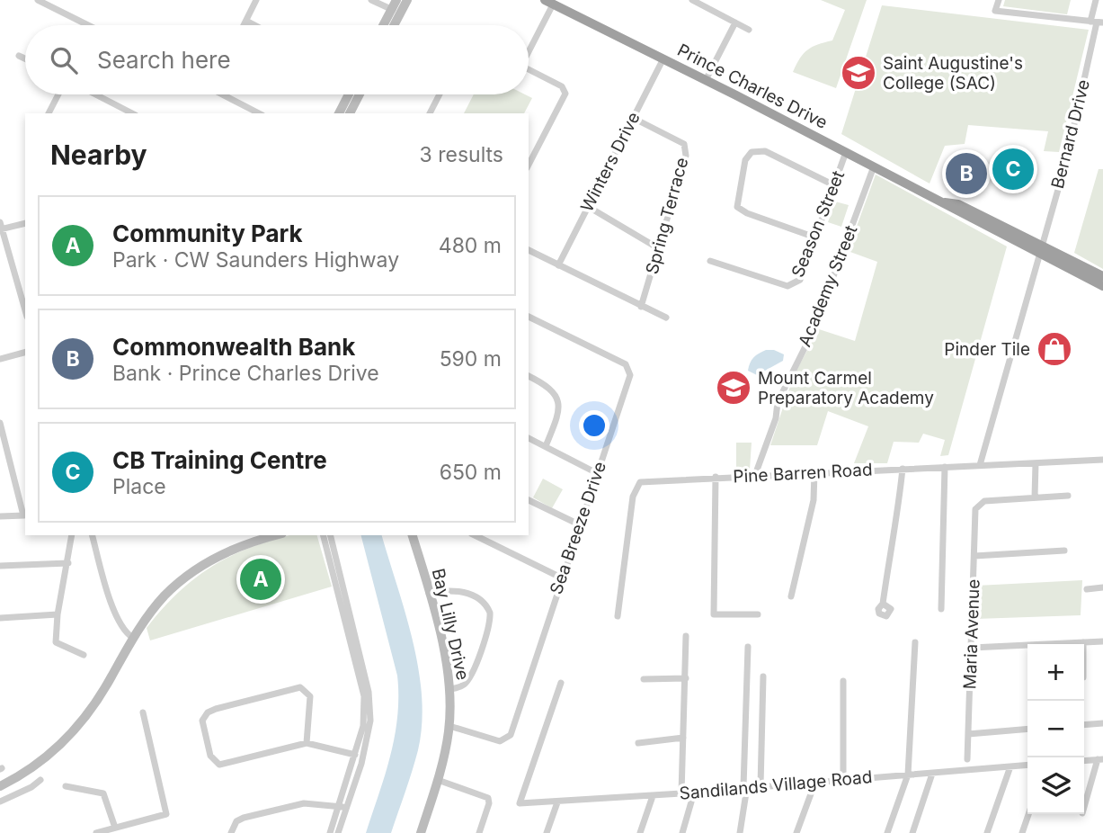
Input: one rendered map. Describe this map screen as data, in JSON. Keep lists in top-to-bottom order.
{
  "streets": {
    "highway": ["Prince Charles Drive"],
    "main road": ["Bay Lilly Drive"],
    "street": [
      "Bernard Drive",
      "Winters Drive",
      "Spring Terrace",
      "Season Street",
      "Academy Street",
      "Pine Barren Road",
      "Sea Breeze Drive",
      "Maria Avenue",
      "Sandilands Village Road"
    ]
  },
  "crossings": [
    ["Prince Charles Drive", "Bernard Drive"],
    ["Prince Charles Drive", "Winters Drive"],
    ["Prince Charles Drive", "Season Street"],
    ["Prince Charles Drive", "Academy Street"],
    ["Bernard Drive", "Pine Barren Road"],
    ["Winters Drive", "Spring Terrace"],
    ["Academy Street", "Pine Barren Road"],
    ["Sea Breeze Drive", "Bay Lilly Drive"]
  ],
  "places": {
    "school or university": ["Saint Augustine's College (SAC)", "Mount Carmel Preparatory Academy"],
    "shop": ["Pinder Tile"]
  },
  "page": {
    "search": "Search here",
    "heading": ["Nearby", "3 results"],
    "pins": ["C", "B", "A"],
    "list": [
      {
        "mark": "A",
        "name": "Community Park",
        "note": "Park · CW Saunders Highway",
        "value": "480 m"
      },
      {
        "mark": "B",
        "name": "Commonwealth Bank",
        "note": "Bank · Prince Charles Drive",
        "value": "590 m"
      },
      {
        "mark": "C",
        "name": "CB Training Centre",
        "note": "Place",
        "value": "650 m"
      }
    ],
    "map_buttons": ["+", "−"]
  }
}
